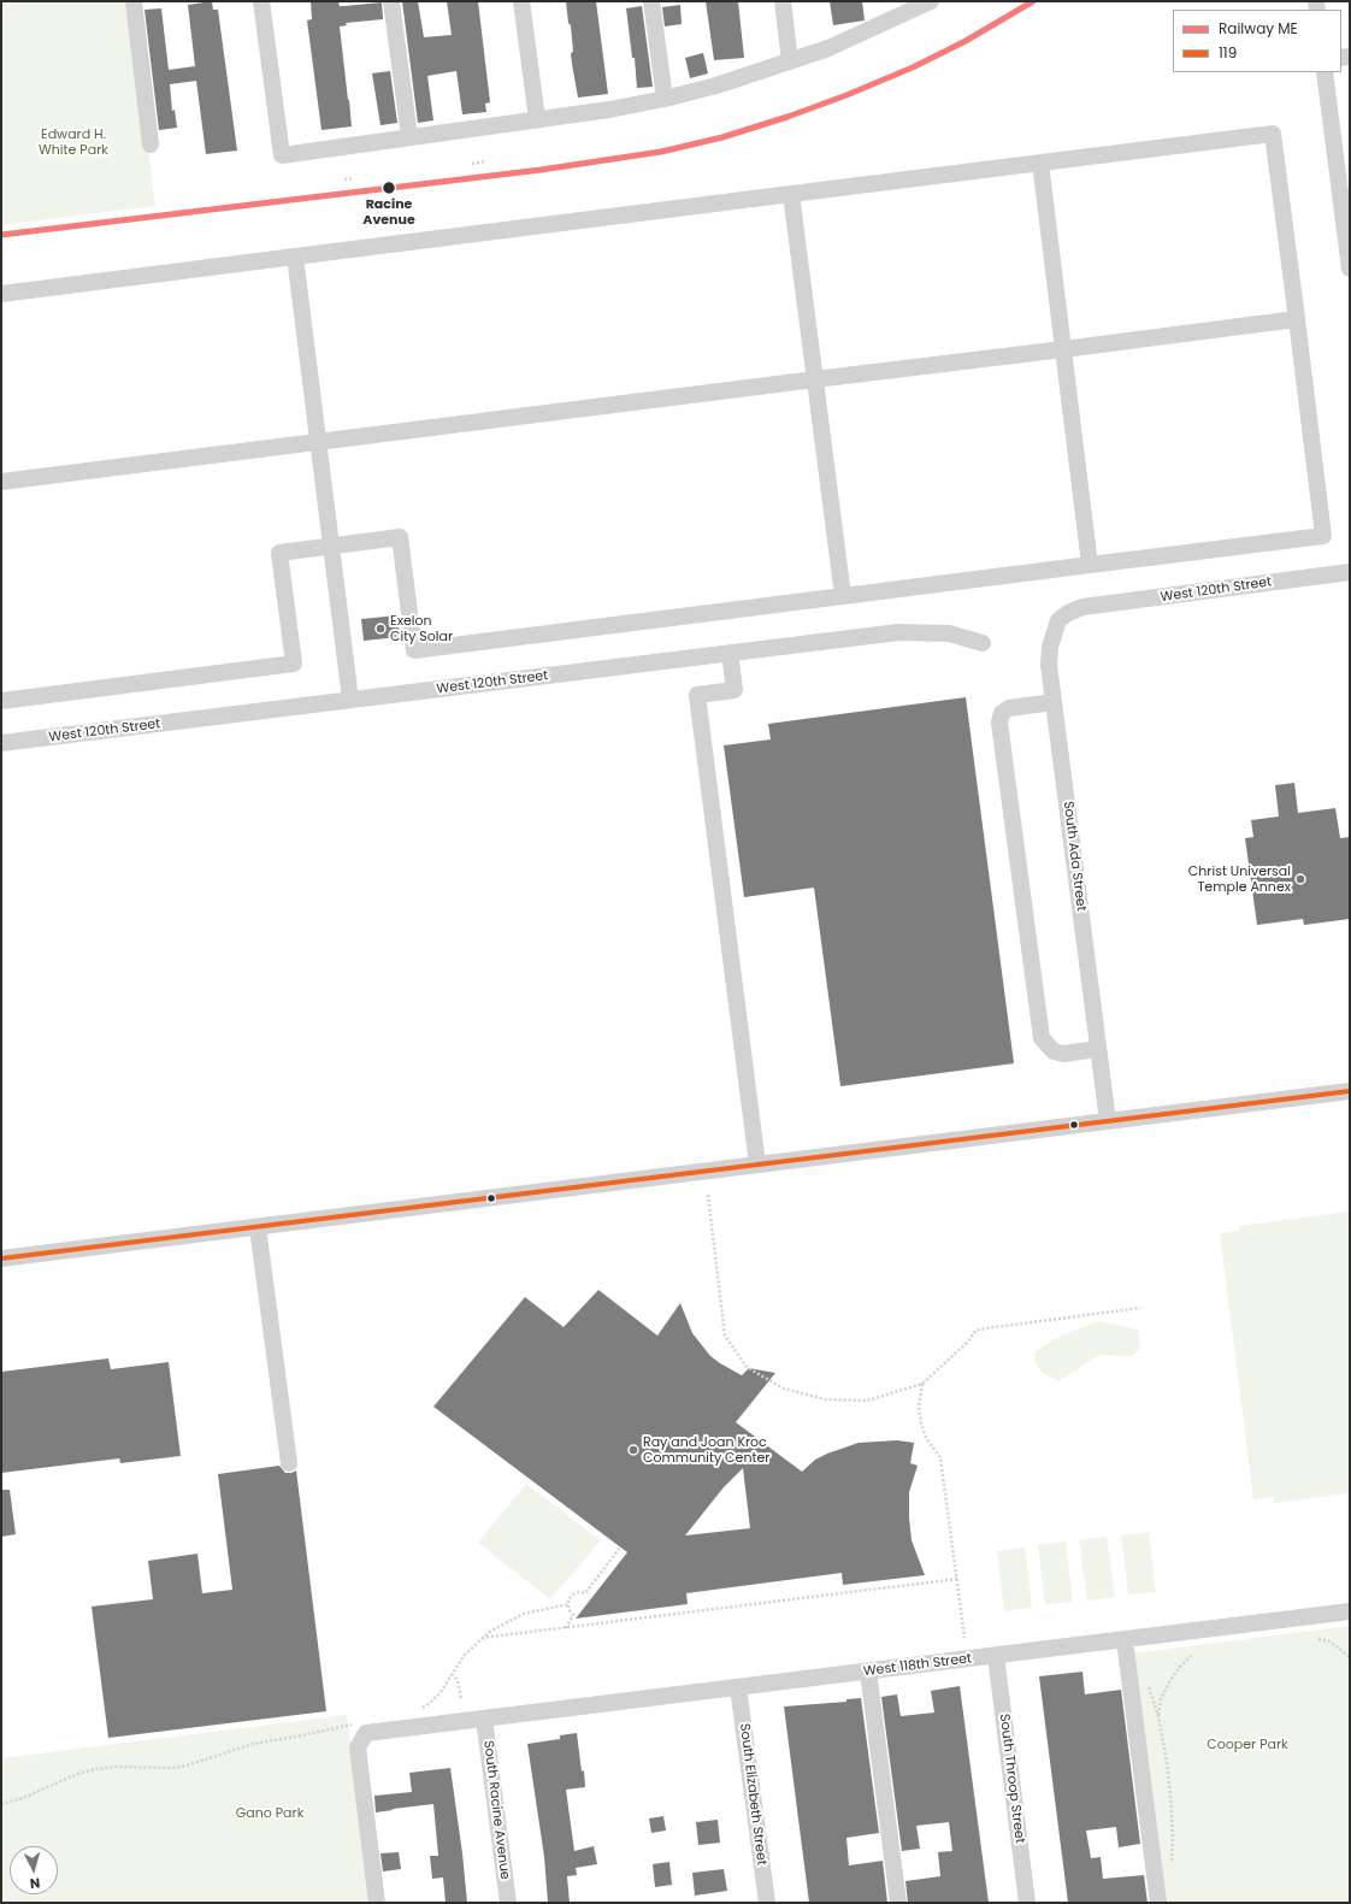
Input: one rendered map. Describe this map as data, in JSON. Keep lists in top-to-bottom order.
{
  "streets": {
    "street": [
      "West 120th Street",
      "South Ada Street",
      "West 118th Street",
      "South Throop Street",
      "South Elizabeth Street",
      "South Racine Avenue"
    ]
  },
  "crossings": [
    ["West 120th Street", "South Ada Street"],
    ["West 118th Street", "South Throop Street"],
    ["West 118th Street", "South Elizabeth Street"],
    ["West 118th Street", "South Racine Avenue"]
  ],
  "parks": ["Edward H. White Park", "Cooper Park", "Gano Park"],
  "places": [
    "Racine Avenue",
    "Exelon City Solar",
    "Christ Universal Temple Annex",
    "Ray and Joan Kroc Community Center"
  ],
  "lines": ["rail line ME", "transit line 119"],
  "legend": ["Railway ME", "119"],
  "north": "bottom"
}
